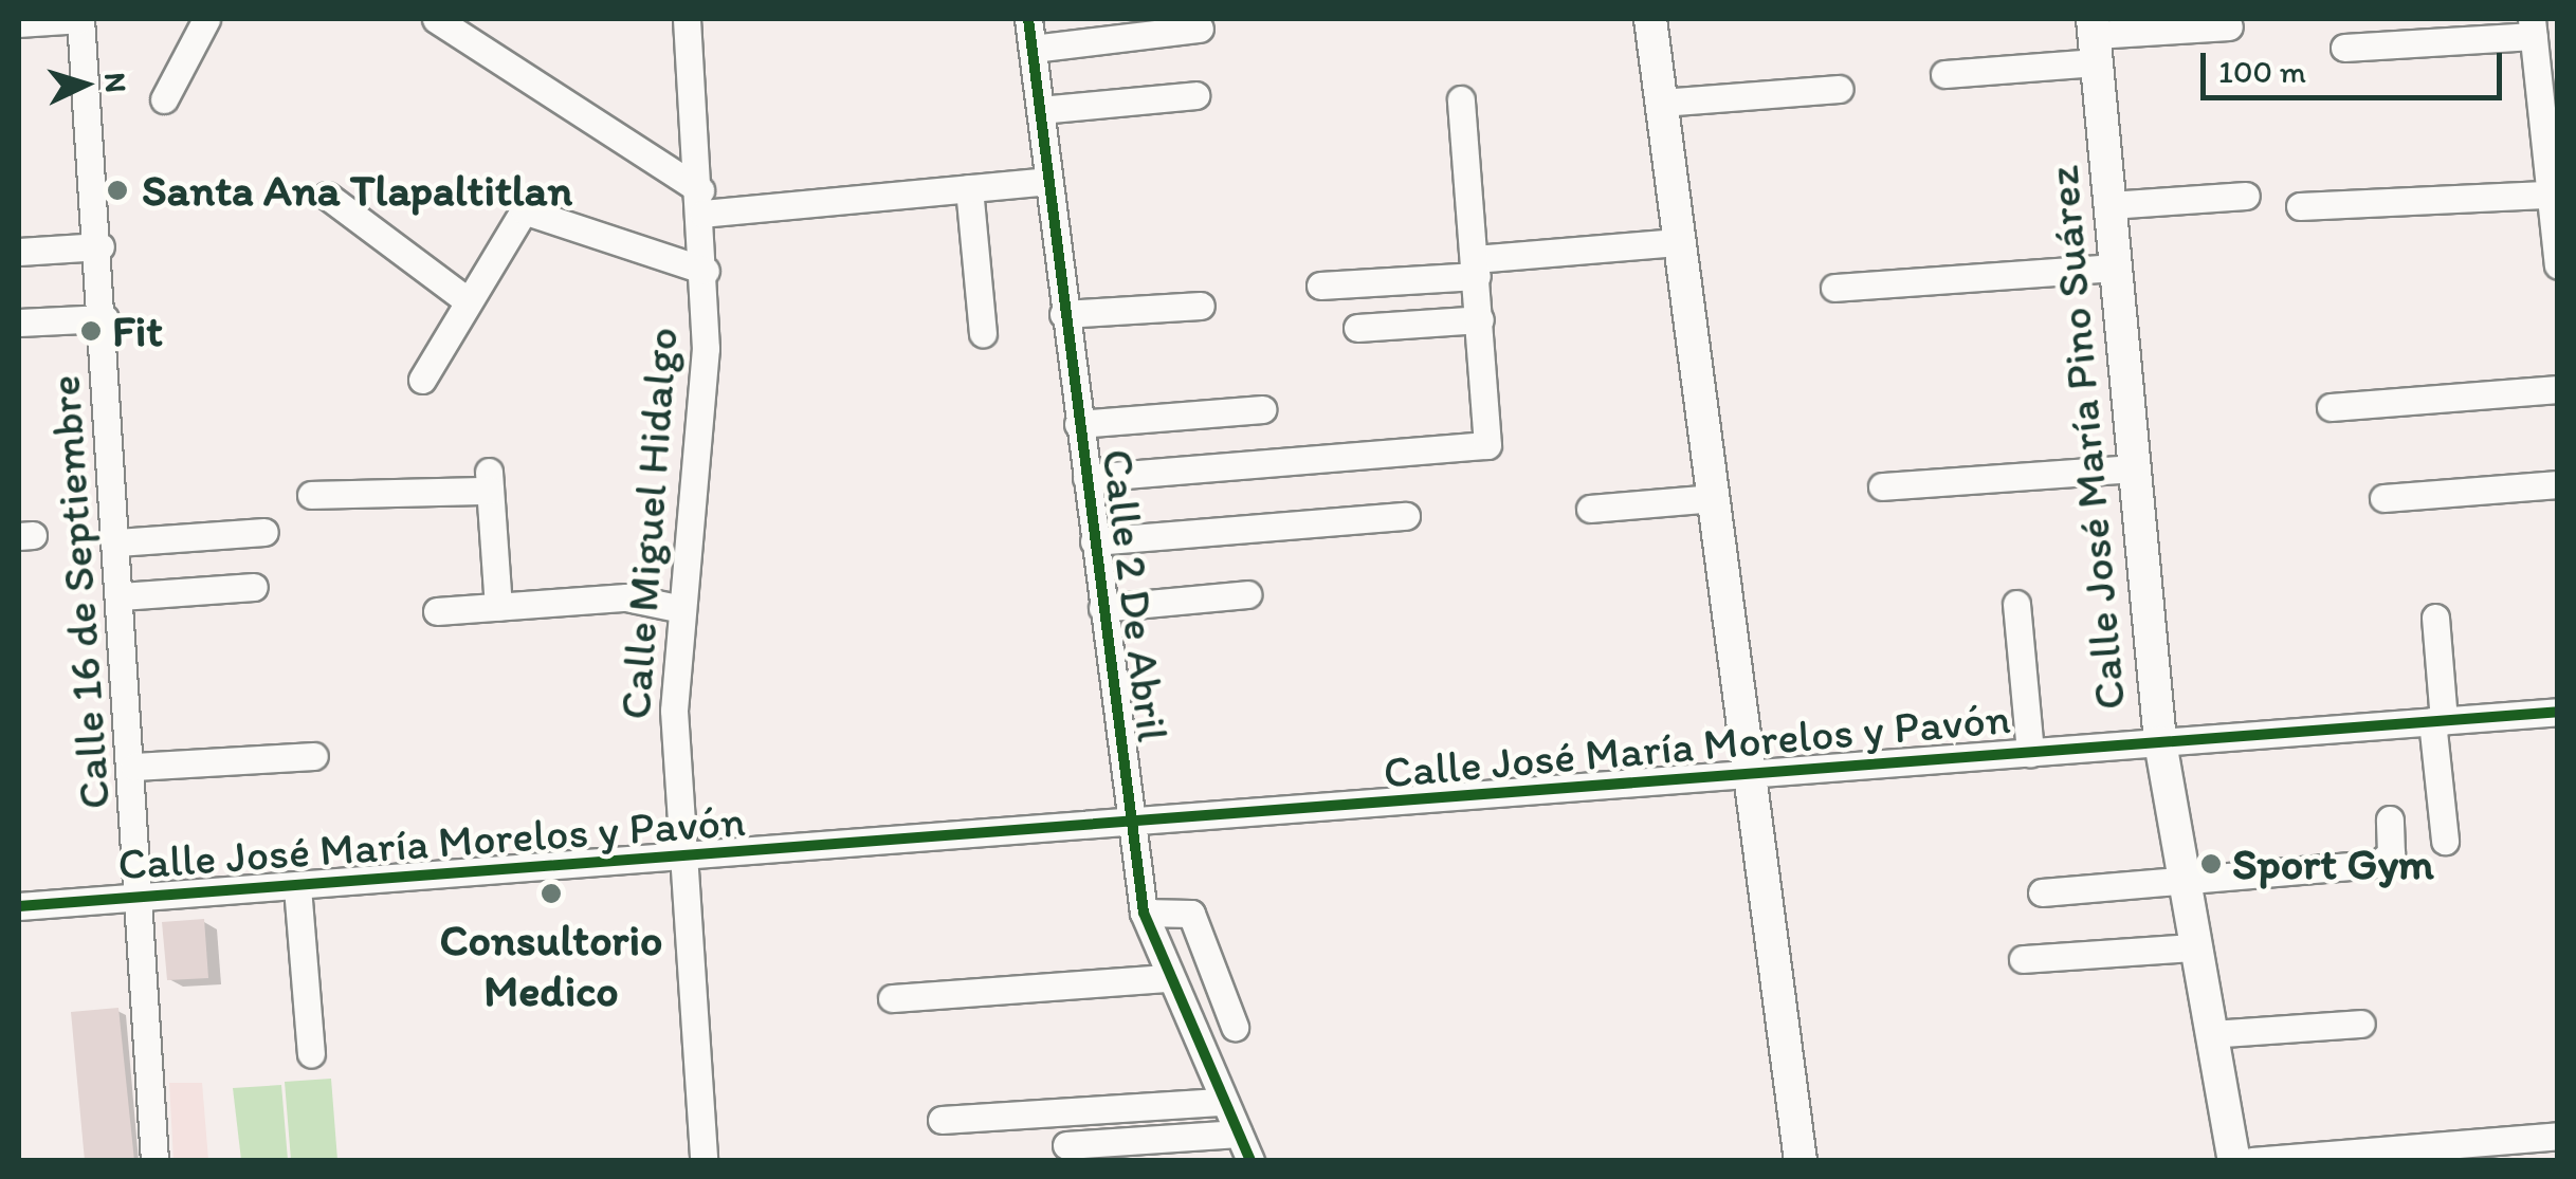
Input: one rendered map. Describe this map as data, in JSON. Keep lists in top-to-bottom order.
{
  "streets": {
    "main road": ["Calle José María Pino Suárez"],
    "street": [
      "Calle Miguel Hidalgo",
      "Calle 16 de Septiembre",
      "Calle 2 De Abril",
      "Calle José María Morelos y Pavón"
    ]
  },
  "crossings": [
    ["Calle José María Pino Suárez", "Calle José María Morelos y Pavón"],
    ["Calle Miguel Hidalgo", "Calle José María Morelos y Pavón"],
    ["Calle 16 de Septiembre", "Calle José María Morelos y Pavón"],
    ["Calle 2 De Abril", "Calle José María Morelos y Pavón"]
  ],
  "places": [
    "Santa Ana Tlapaltitlan",
    "Fit",
    "Sport Gym",
    "Consultorio Medico"
  ],
  "scale_bar": "100 m",
  "north": "right"
}
